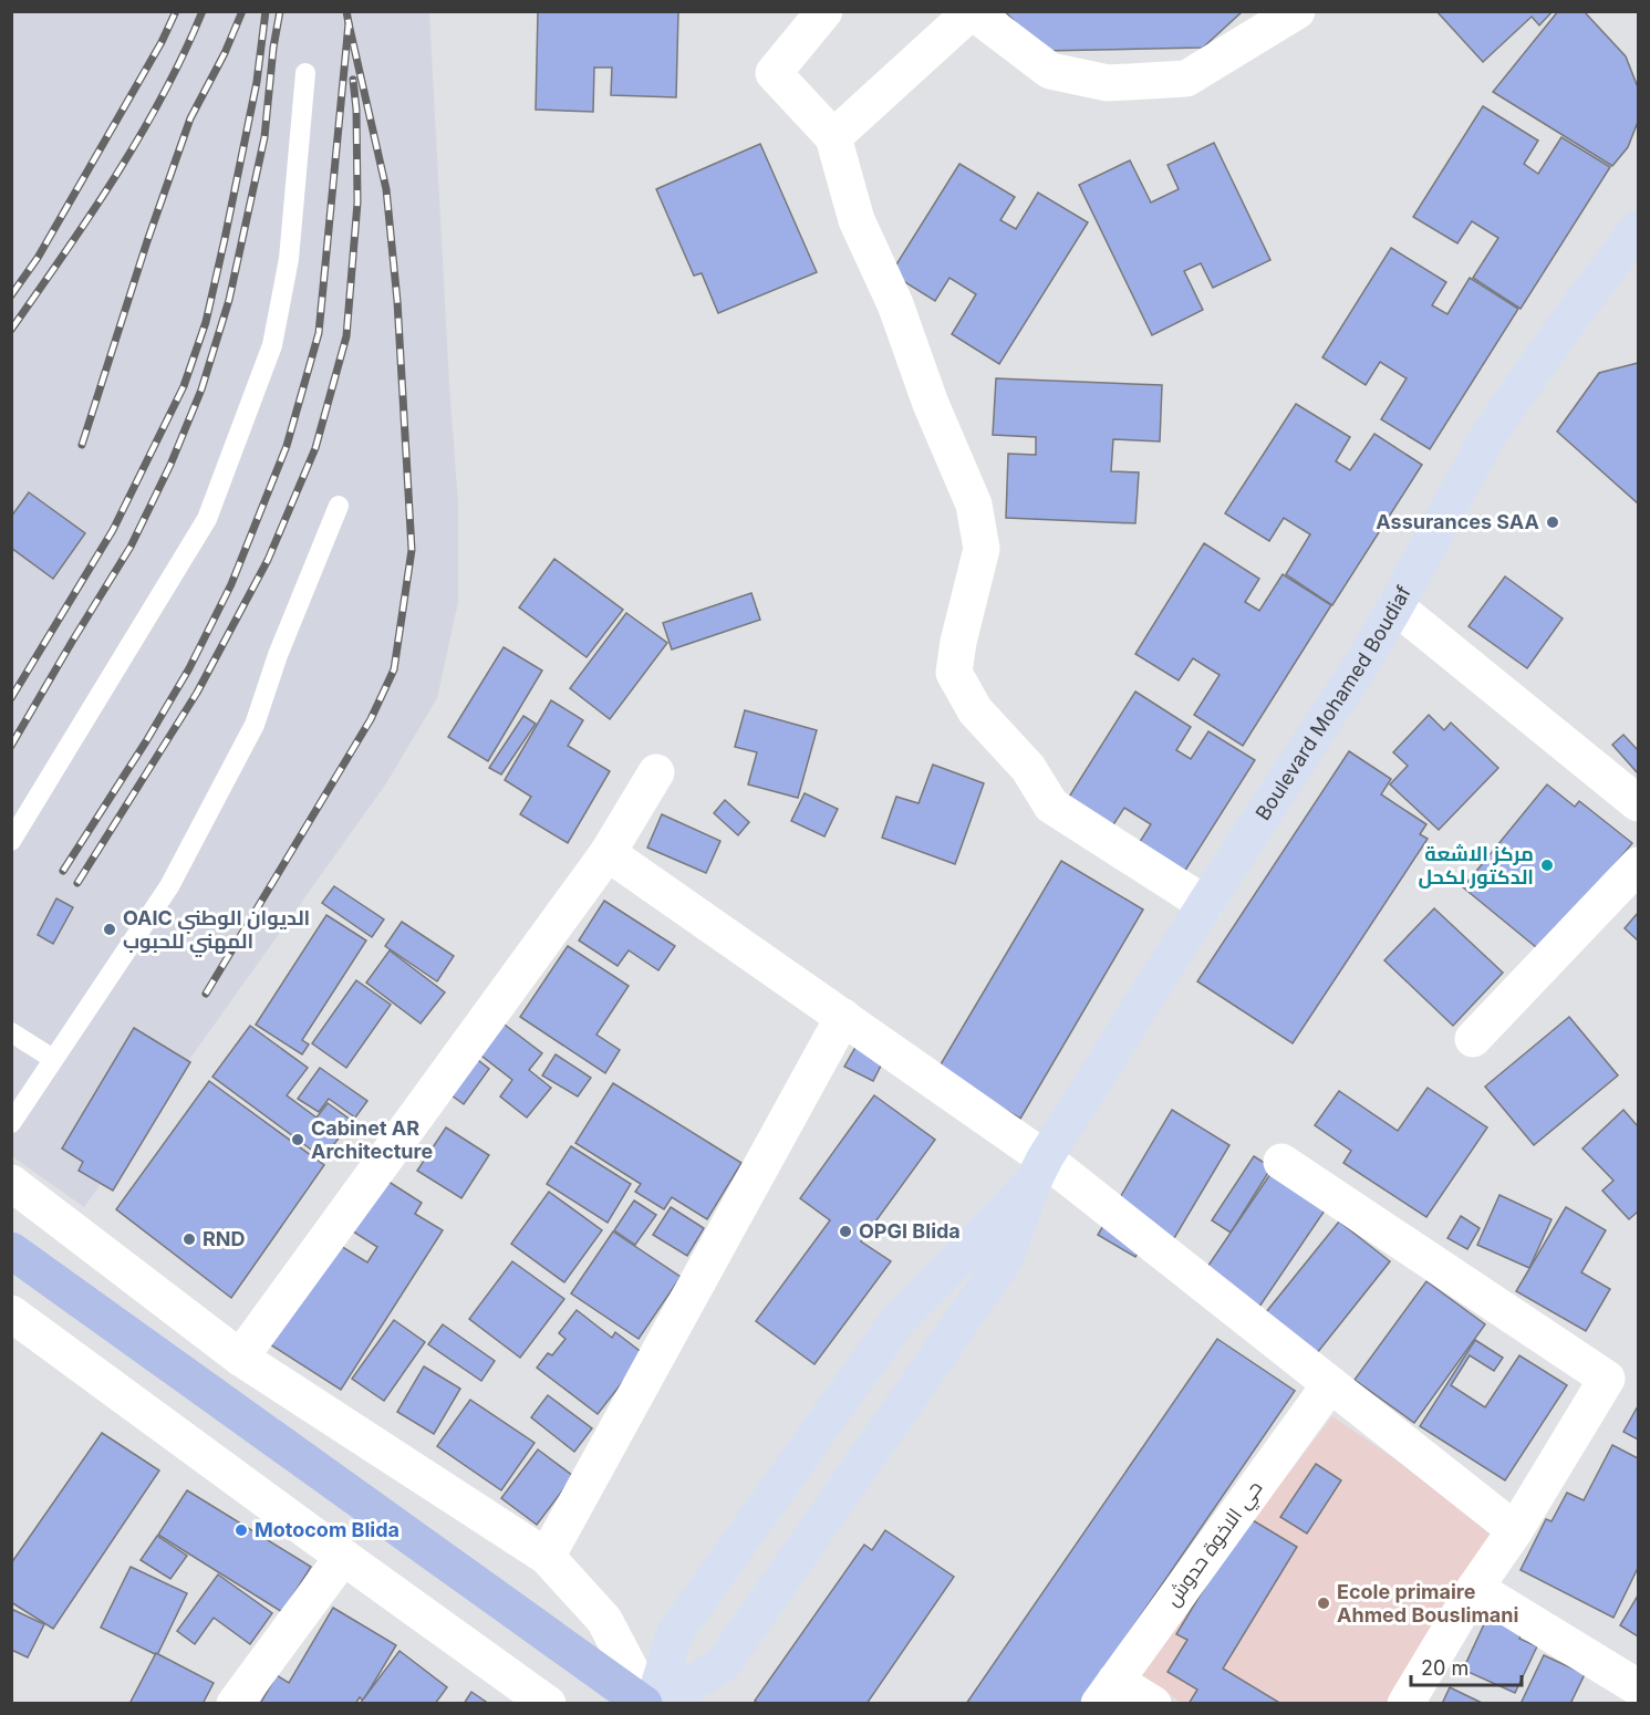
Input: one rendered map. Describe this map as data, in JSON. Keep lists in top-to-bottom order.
{
  "streets": {
    "main road": ["Boulevard Mohamed Boudiaf"],
    "street": ["حي الاخوة حدوش"]
  },
  "places": [
    "Assurances SAA",
    "مركز الاشعة الدكتور لكحل",
    "OAIC الديوان الوطني المهني للحبوب",
    "Cabinet AR Architecture",
    "OPGI Blida",
    "RND",
    "Motocom Blida",
    "Ecole primaire Ahmed Bouslimani"
  ],
  "scale_bar": "20 m"
}
